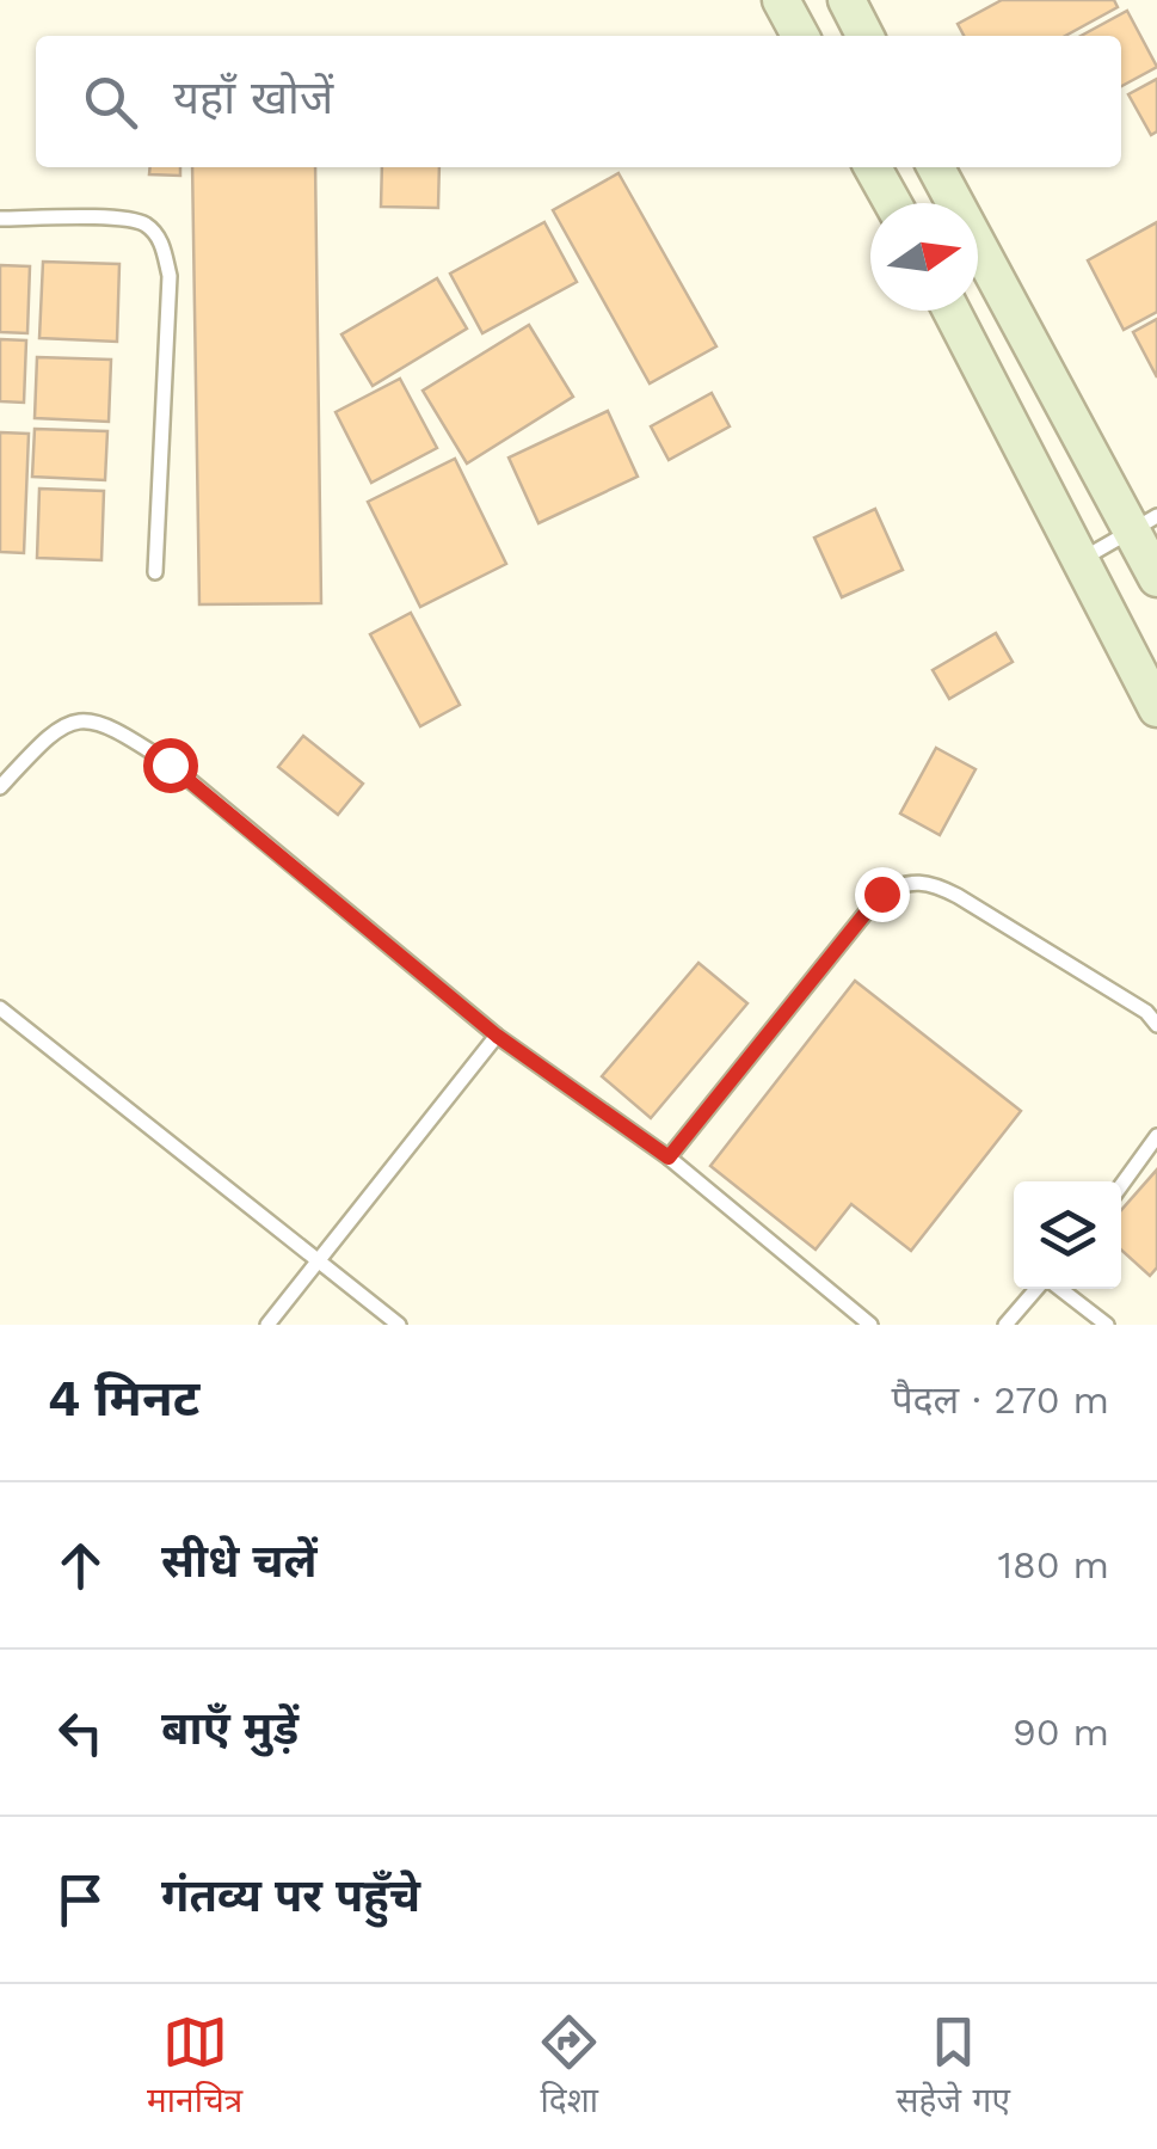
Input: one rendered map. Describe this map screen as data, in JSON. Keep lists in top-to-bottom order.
{
  "north": "right",
  "page": {
    "search": "यहाँ खोजें",
    "heading": ["4 मिनट", "पैदल · 270 m"],
    "list": [
      ["सीधे चलें", "180 m"],
      ["बाएँ मुड़ें", "90 m"],
      "गंतव्य पर पहुँचे"
    ],
    "nav": ["मानचित्र", "दिशा", "सहेजे गए"]
  }
}
